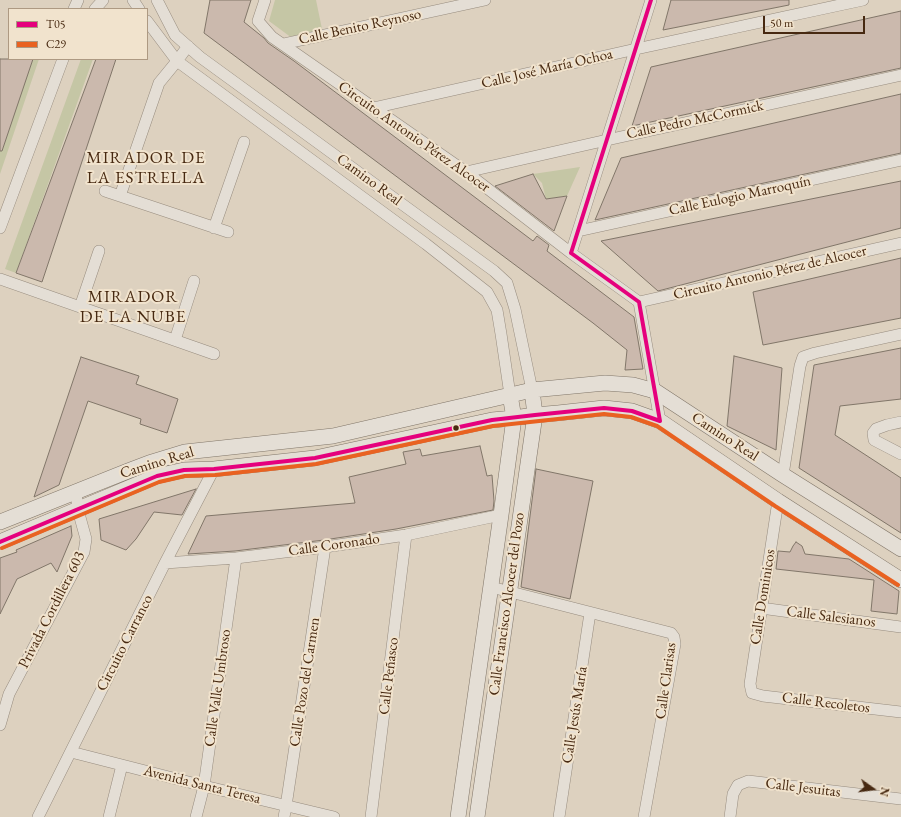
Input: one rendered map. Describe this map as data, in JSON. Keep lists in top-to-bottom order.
{
  "streets": {
    "street": [
      "Calle Benito Reynoso",
      "Calle José María Ochoa",
      "Calle Pedro McCormick",
      "Circuito Antonio Pérez Alcocer",
      "Camino Real",
      "Calle Eulogio Marroquín",
      "Circuito Antonio Pérez de Alcocer",
      "Calle Coronado",
      "Calle Dominicos",
      "Calle Francisco Alcocer del Pozo",
      "Privada Cordillera 603",
      "Calle Salesianos",
      "Circuito Carranco",
      "Calle Peñasco",
      "Calle Clarisas",
      "Calle Pozo del Carmen",
      "Calle Valle Umbroso",
      "Calle Recoletos",
      "Calle Jesús María",
      "Avenida Santa Teresa",
      "Calle Jesuitas"
    ]
  },
  "crossings": [
    ["Calle Benito Reynoso", "Circuito Antonio Pérez Alcocer"],
    ["Calle José María Ochoa", "Circuito Antonio Pérez Alcocer"],
    ["Calle Pedro McCormick", "Circuito Antonio Pérez Alcocer"],
    ["Camino Real", "Calle Dominicos"],
    ["Camino Real", "Calle Francisco Alcocer del Pozo"],
    ["Camino Real", "Privada Cordillera 603"],
    ["Camino Real", "Circuito Carranco"],
    ["Calle Coronado", "Calle Francisco Alcocer del Pozo"],
    ["Calle Coronado", "Circuito Carranco"],
    ["Calle Coronado", "Calle Peñasco"],
    ["Calle Coronado", "Calle Pozo del Carmen"],
    ["Calle Coronado", "Calle Valle Umbroso"],
    ["Calle Dominicos", "Calle Salesianos"],
    ["Calle Dominicos", "Calle Recoletos"],
    ["Calle Francisco Alcocer del Pozo", "Calle Clarisas"],
    ["Circuito Carranco", "Avenida Santa Teresa"],
    ["Calle Clarisas", "Calle Jesús María"],
    ["Calle Pozo del Carmen", "Avenida Santa Teresa"],
    ["Calle Valle Umbroso", "Avenida Santa Teresa"]
  ],
  "districts": ["MIRADOR DE LA ESTRELLA", "MIRADOR DE LA NUBE"],
  "lines": ["transit line T05", "transit line C29"],
  "legend": ["T05", "C29"],
  "scale_bar": "50 m",
  "north": "right"
}
